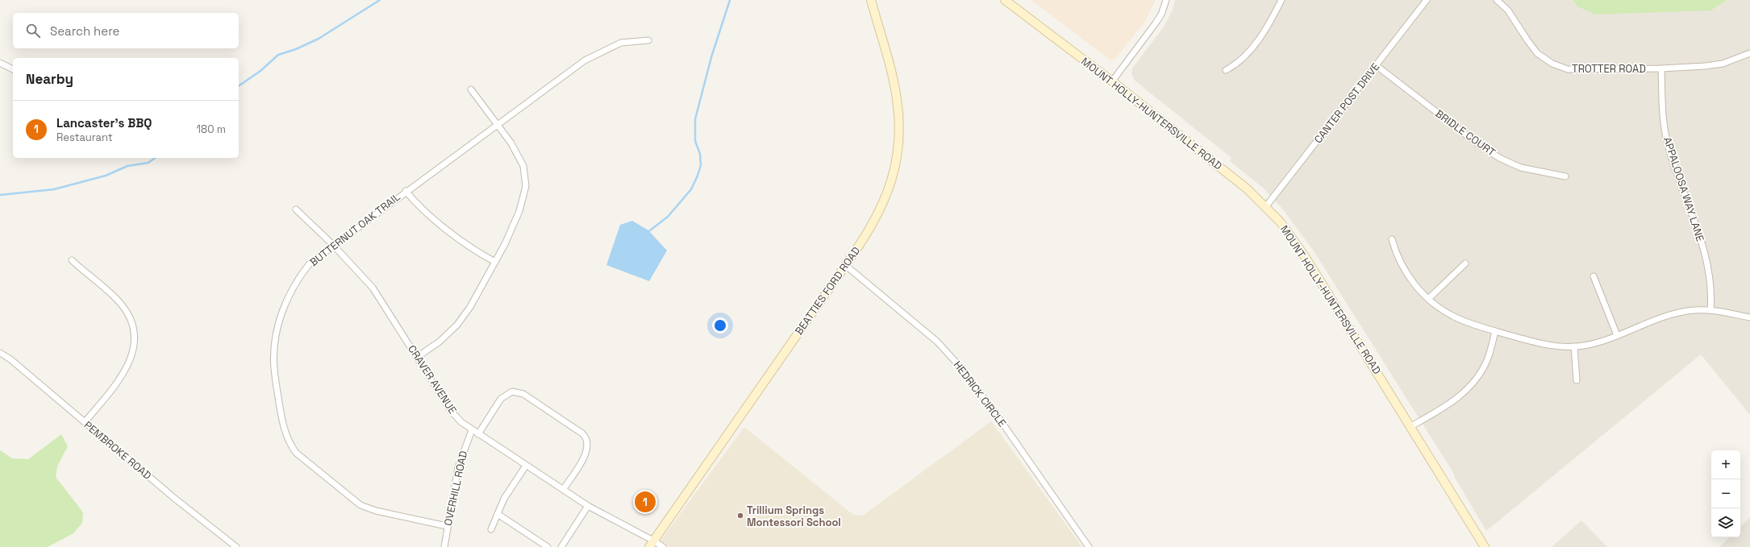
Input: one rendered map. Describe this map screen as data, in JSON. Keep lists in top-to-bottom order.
{
  "streets": {
    "main road": ["MOUNT HOLLY-HUNTERSVILLE ROAD", "BEATTIES FORD ROAD"],
    "street": [
      "TROTTER ROAD",
      "CANTER POST DRIVE",
      "BRIDLE COURT",
      "APPALOOSA WAY LANE",
      "BUTTERNUT OAK TRAIL",
      "CRAVER AVENUE",
      "HEDRICK CIRCLE",
      "PEMBROKE ROAD",
      "OVERHILL ROAD"
    ]
  },
  "crossings": [
    ["TROTTER ROAD", "APPALOOSA WAY LANE"],
    ["CANTER POST DRIVE", "MOUNT HOLLY-HUNTERSVILLE ROAD"],
    ["CANTER POST DRIVE", "BRIDLE COURT"],
    ["BUTTERNUT OAK TRAIL", "CRAVER AVENUE"],
    ["BUTTERNUT OAK TRAIL", "OVERHILL ROAD"],
    ["BEATTIES FORD ROAD", "CRAVER AVENUE"],
    ["BEATTIES FORD ROAD", "HEDRICK CIRCLE"],
    ["CRAVER AVENUE", "OVERHILL ROAD"]
  ],
  "places": ["Trillium Springs Montessori School"],
  "page": {
    "search": "Search here",
    "heading": "Nearby",
    "list": [
      {
        "mark": "1",
        "name": "Lancaster's BBQ",
        "note": "Restaurant",
        "value": "180 m"
      }
    ],
    "map_buttons": ["+", "−"],
    "pins": "1"
  }
}
